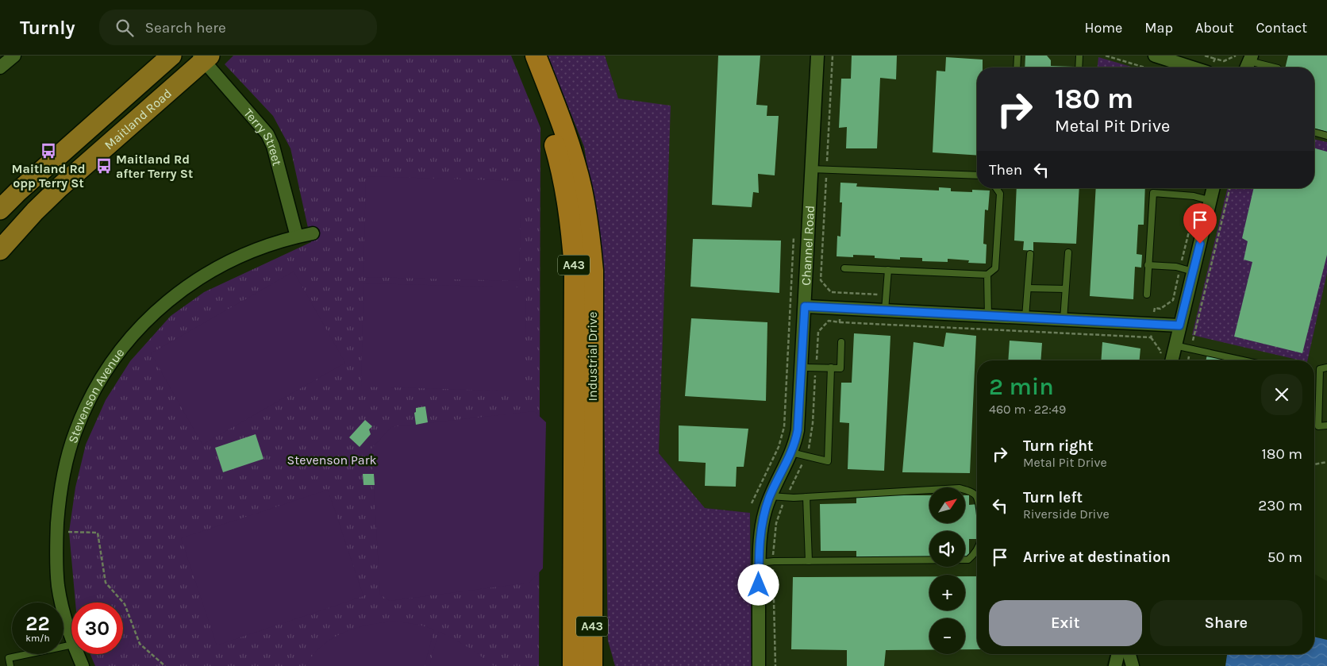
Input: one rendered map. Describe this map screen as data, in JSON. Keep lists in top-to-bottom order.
{
  "streets": {
    "highway": ["A43", "Industrial Drive"],
    "main road": ["Maitland Road"],
    "street": ["Terry Street", "Channel Road", "Stevenson Avenue"]
  },
  "crossings": [
    ["Maitland Road", "Terry Street"],
    ["Terry Street", "Stevenson Avenue"]
  ],
  "parks": ["Stevenson Park"],
  "places": {
    "bus stop": ["Maitland Rd opp Terry St", "Maitland Rd after Terry St"]
  },
  "north": "top right",
  "page": {
    "header": "Turnly",
    "search": "Search here",
    "nav": [
      "Home",
      "Map",
      "About",
      "Contact"
    ],
    "turn": ["180 m", "Metal Pit Drive"],
    "then": "Then",
    "heading": ["2 min", "460 m · 22:49"],
    "list": [
      {
        "name": "Turn right",
        "note": "Metal Pit Drive",
        "value": "180 m"
      },
      {
        "name": "Turn left",
        "note": "Riverside Drive",
        "value": "230 m"
      },
      {
        "name": "Arrive at destination",
        "value": "50 m"
      }
    ],
    "map_buttons": ["+", "−"],
    "buttons": ["Exit", "Share"],
    "speed": "22 km/h",
    "limit": "30"
  }
}
